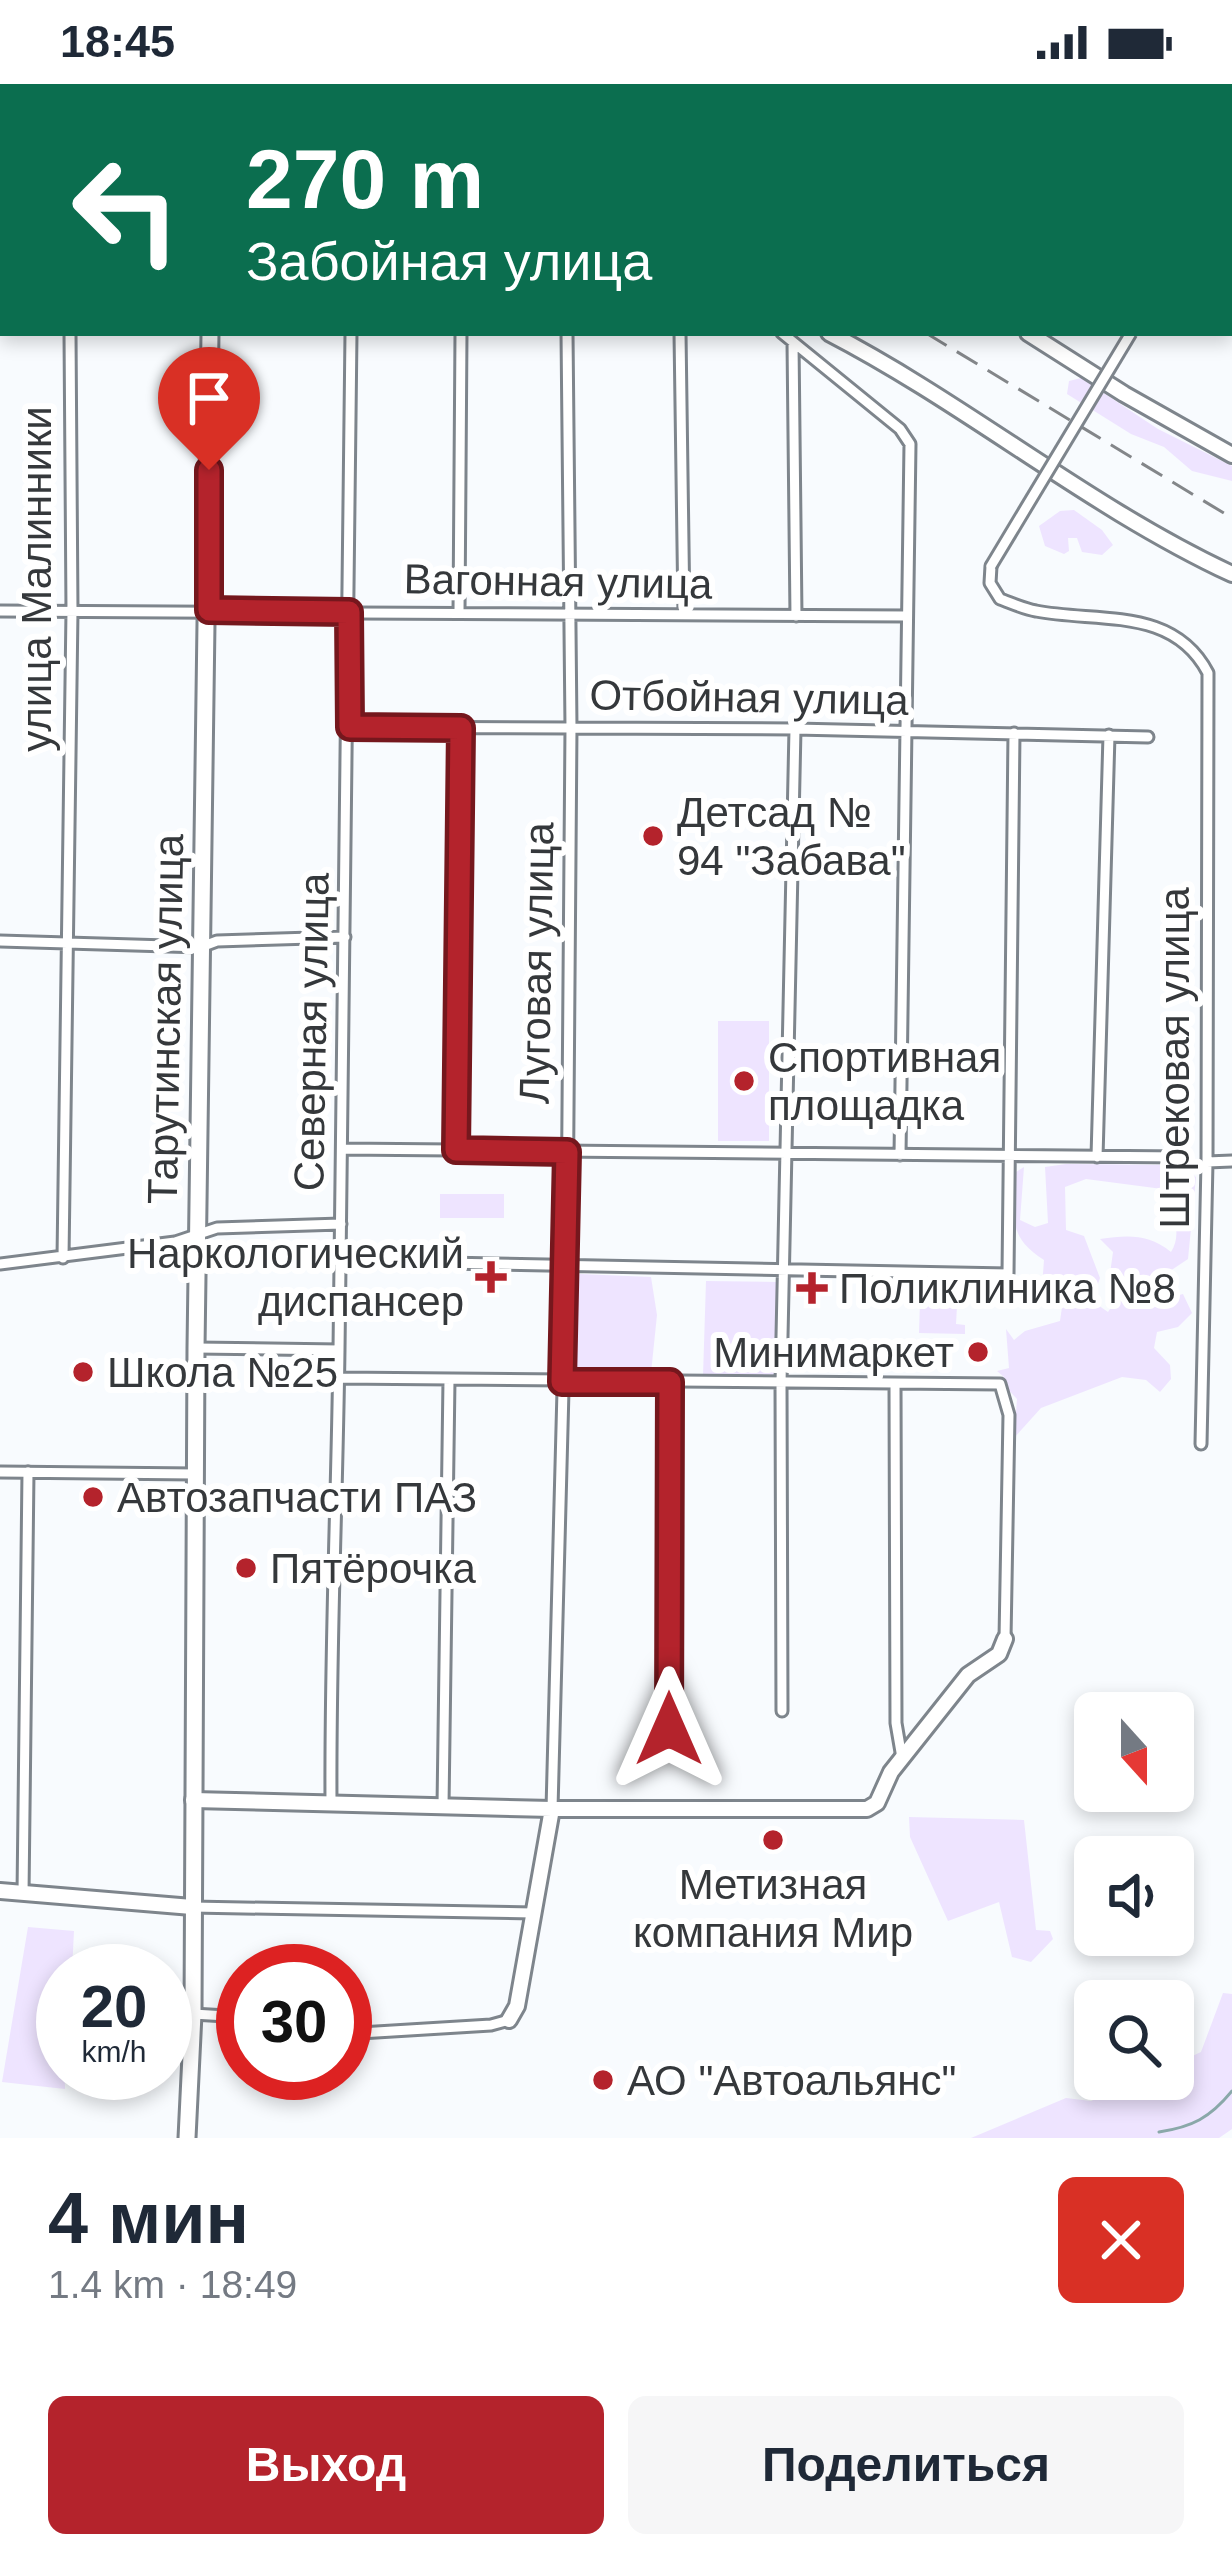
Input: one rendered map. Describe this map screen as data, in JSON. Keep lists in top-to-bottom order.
{
  "streets": {
    "main road": ["Тарутинская улица"],
    "street": [
      "улица Малинники",
      "Вагонная улица",
      "Отбойная улица",
      "Луговая улица",
      "Северная улица",
      "Штрековая улица"
    ]
  },
  "crossings": [
    ["улица Малинники", "Вагонная улица"],
    ["Вагонная улица", "Луговая улица"],
    ["Вагонная улица", "Тарутинская улица"],
    ["Вагонная улица", "Северная улица"],
    ["Отбойная улица", "Луговая улица"],
    ["Отбойная улица", "Северная улица"]
  ],
  "places": {
    "other": [
      "Детсад № 94 \"Забава\"",
      "Спортивная площадка",
      "Минимаркет",
      "Школа №25",
      "Автозапчасти ПАЗ",
      "Пятёрочка",
      "Метизная компания Мир",
      "АО \"Автоальянс\""
    ],
    "health": ["Наркологический диспансер", "Поликлиника №8"]
  },
  "north": "bottom",
  "page": {
    "status": "18:45",
    "turn": ["270 m", "Забойная улица"],
    "speed": "20 km/h",
    "limit": "30",
    "heading": ["4 мин", "1.4 km · 18:49"],
    "buttons": ["Выход", "Поделиться"]
  }
}
